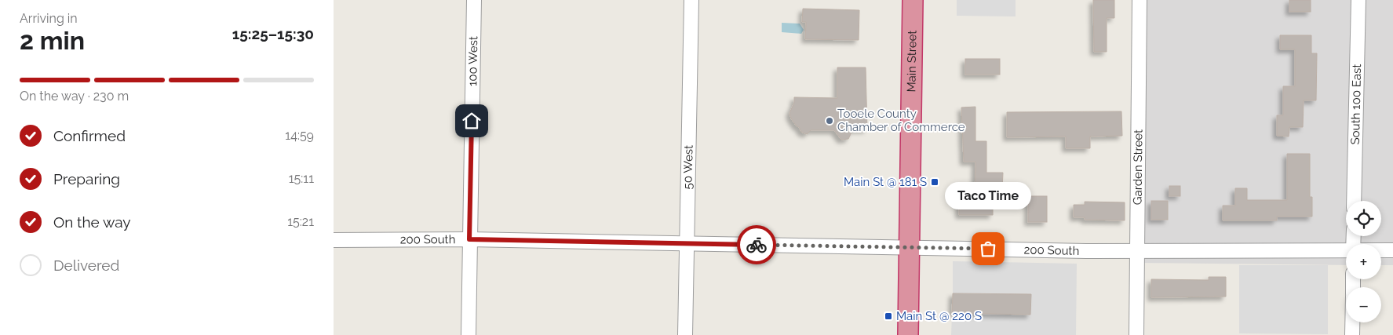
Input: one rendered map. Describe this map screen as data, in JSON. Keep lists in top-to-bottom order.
{
  "streets": {
    "highway": ["Main Street"],
    "street": [
      "100 West",
      "South 100 East",
      "50 West",
      "Garden Street",
      "200 South"
    ]
  },
  "crossings": [
    ["100 West", "200 South"],
    ["Main Street", "200 South"],
    ["50 West", "200 South"],
    ["Garden Street", "200 South"]
  ],
  "places": {
    "other": ["Tooele County Chamber of Commerce", "Taco Time"],
    "transit": ["Main St @ 181 S", "Main St @ 220 S"]
  },
  "page": {
    "heading": ["2 min", "Arriving in", "15:25–15:30"],
    "bar": "On the way · 230 m",
    "list": [
      ["Confirmed", "14:59"],
      ["Preparing", "15:11"],
      ["On the way", "15:21"],
      "Delivered"
    ],
    "bubble": "Taco Time",
    "map_buttons": ["+", "−"]
  }
}
